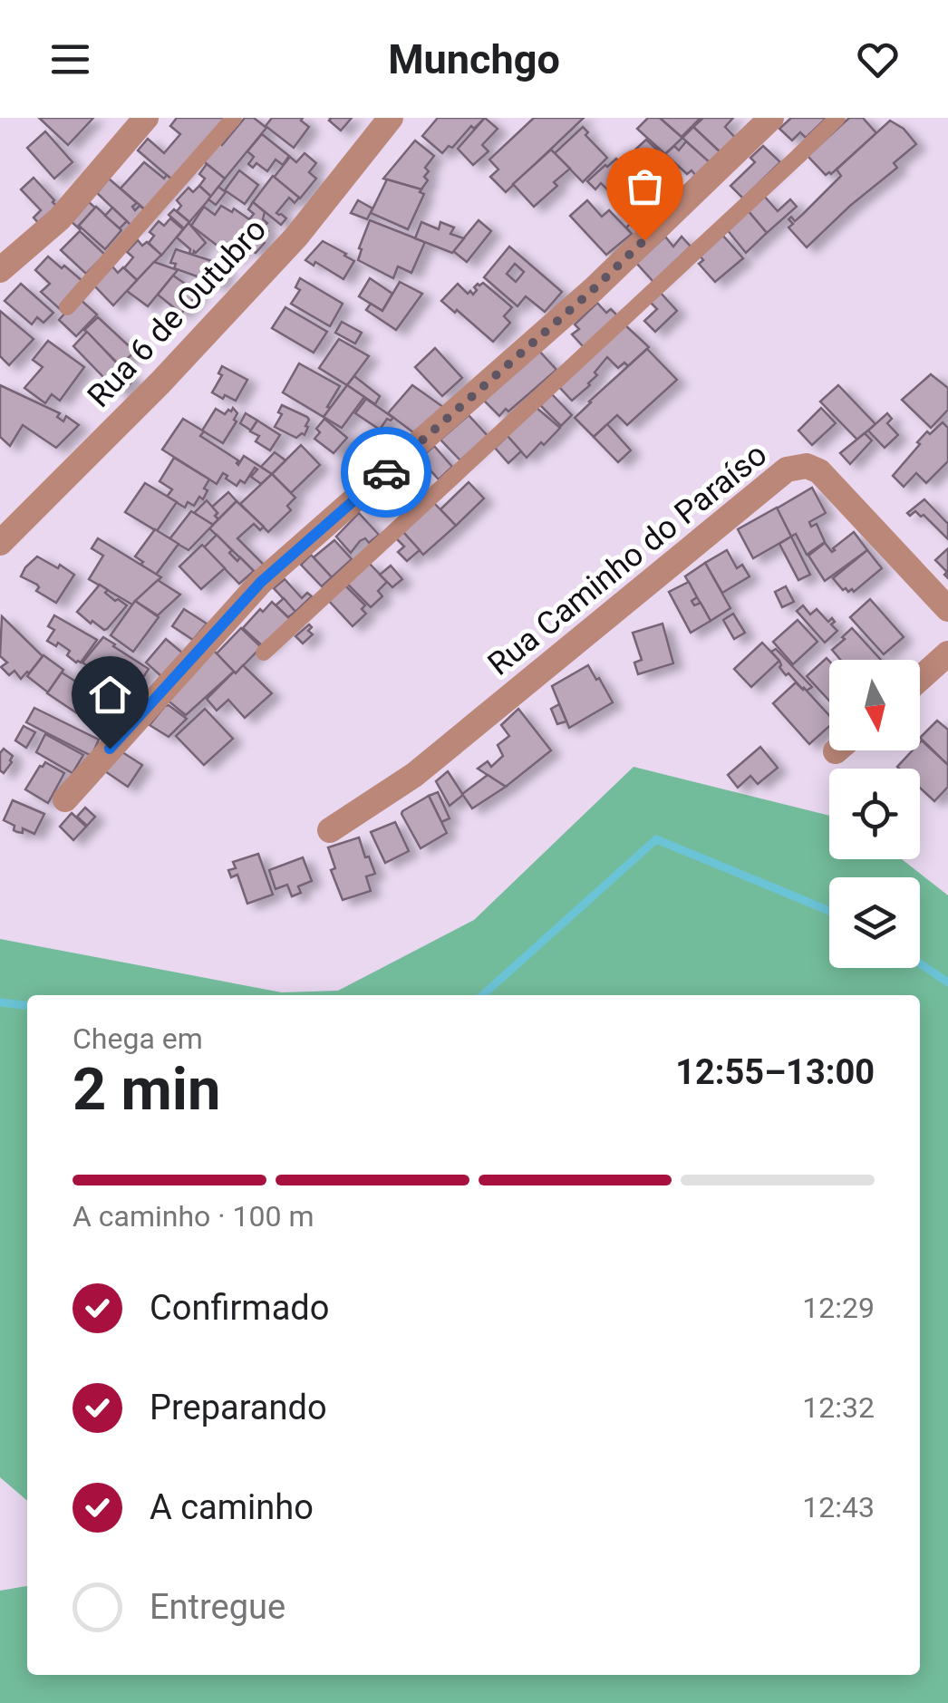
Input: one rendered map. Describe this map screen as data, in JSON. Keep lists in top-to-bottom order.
{
  "streets": {
    "street": ["Rua 6 de Outubro", "Rua Caminho do Paraíso"]
  },
  "north": "bottom",
  "page": {
    "header": "Munchgo",
    "heading": ["2 min", "Chega em", "12:55–13:00"],
    "bar": "A caminho · 100 m",
    "list": [
      ["Confirmado", "12:29"],
      ["Preparando", "12:32"],
      ["A caminho", "12:43"],
      "Entregue"
    ]
  }
}
